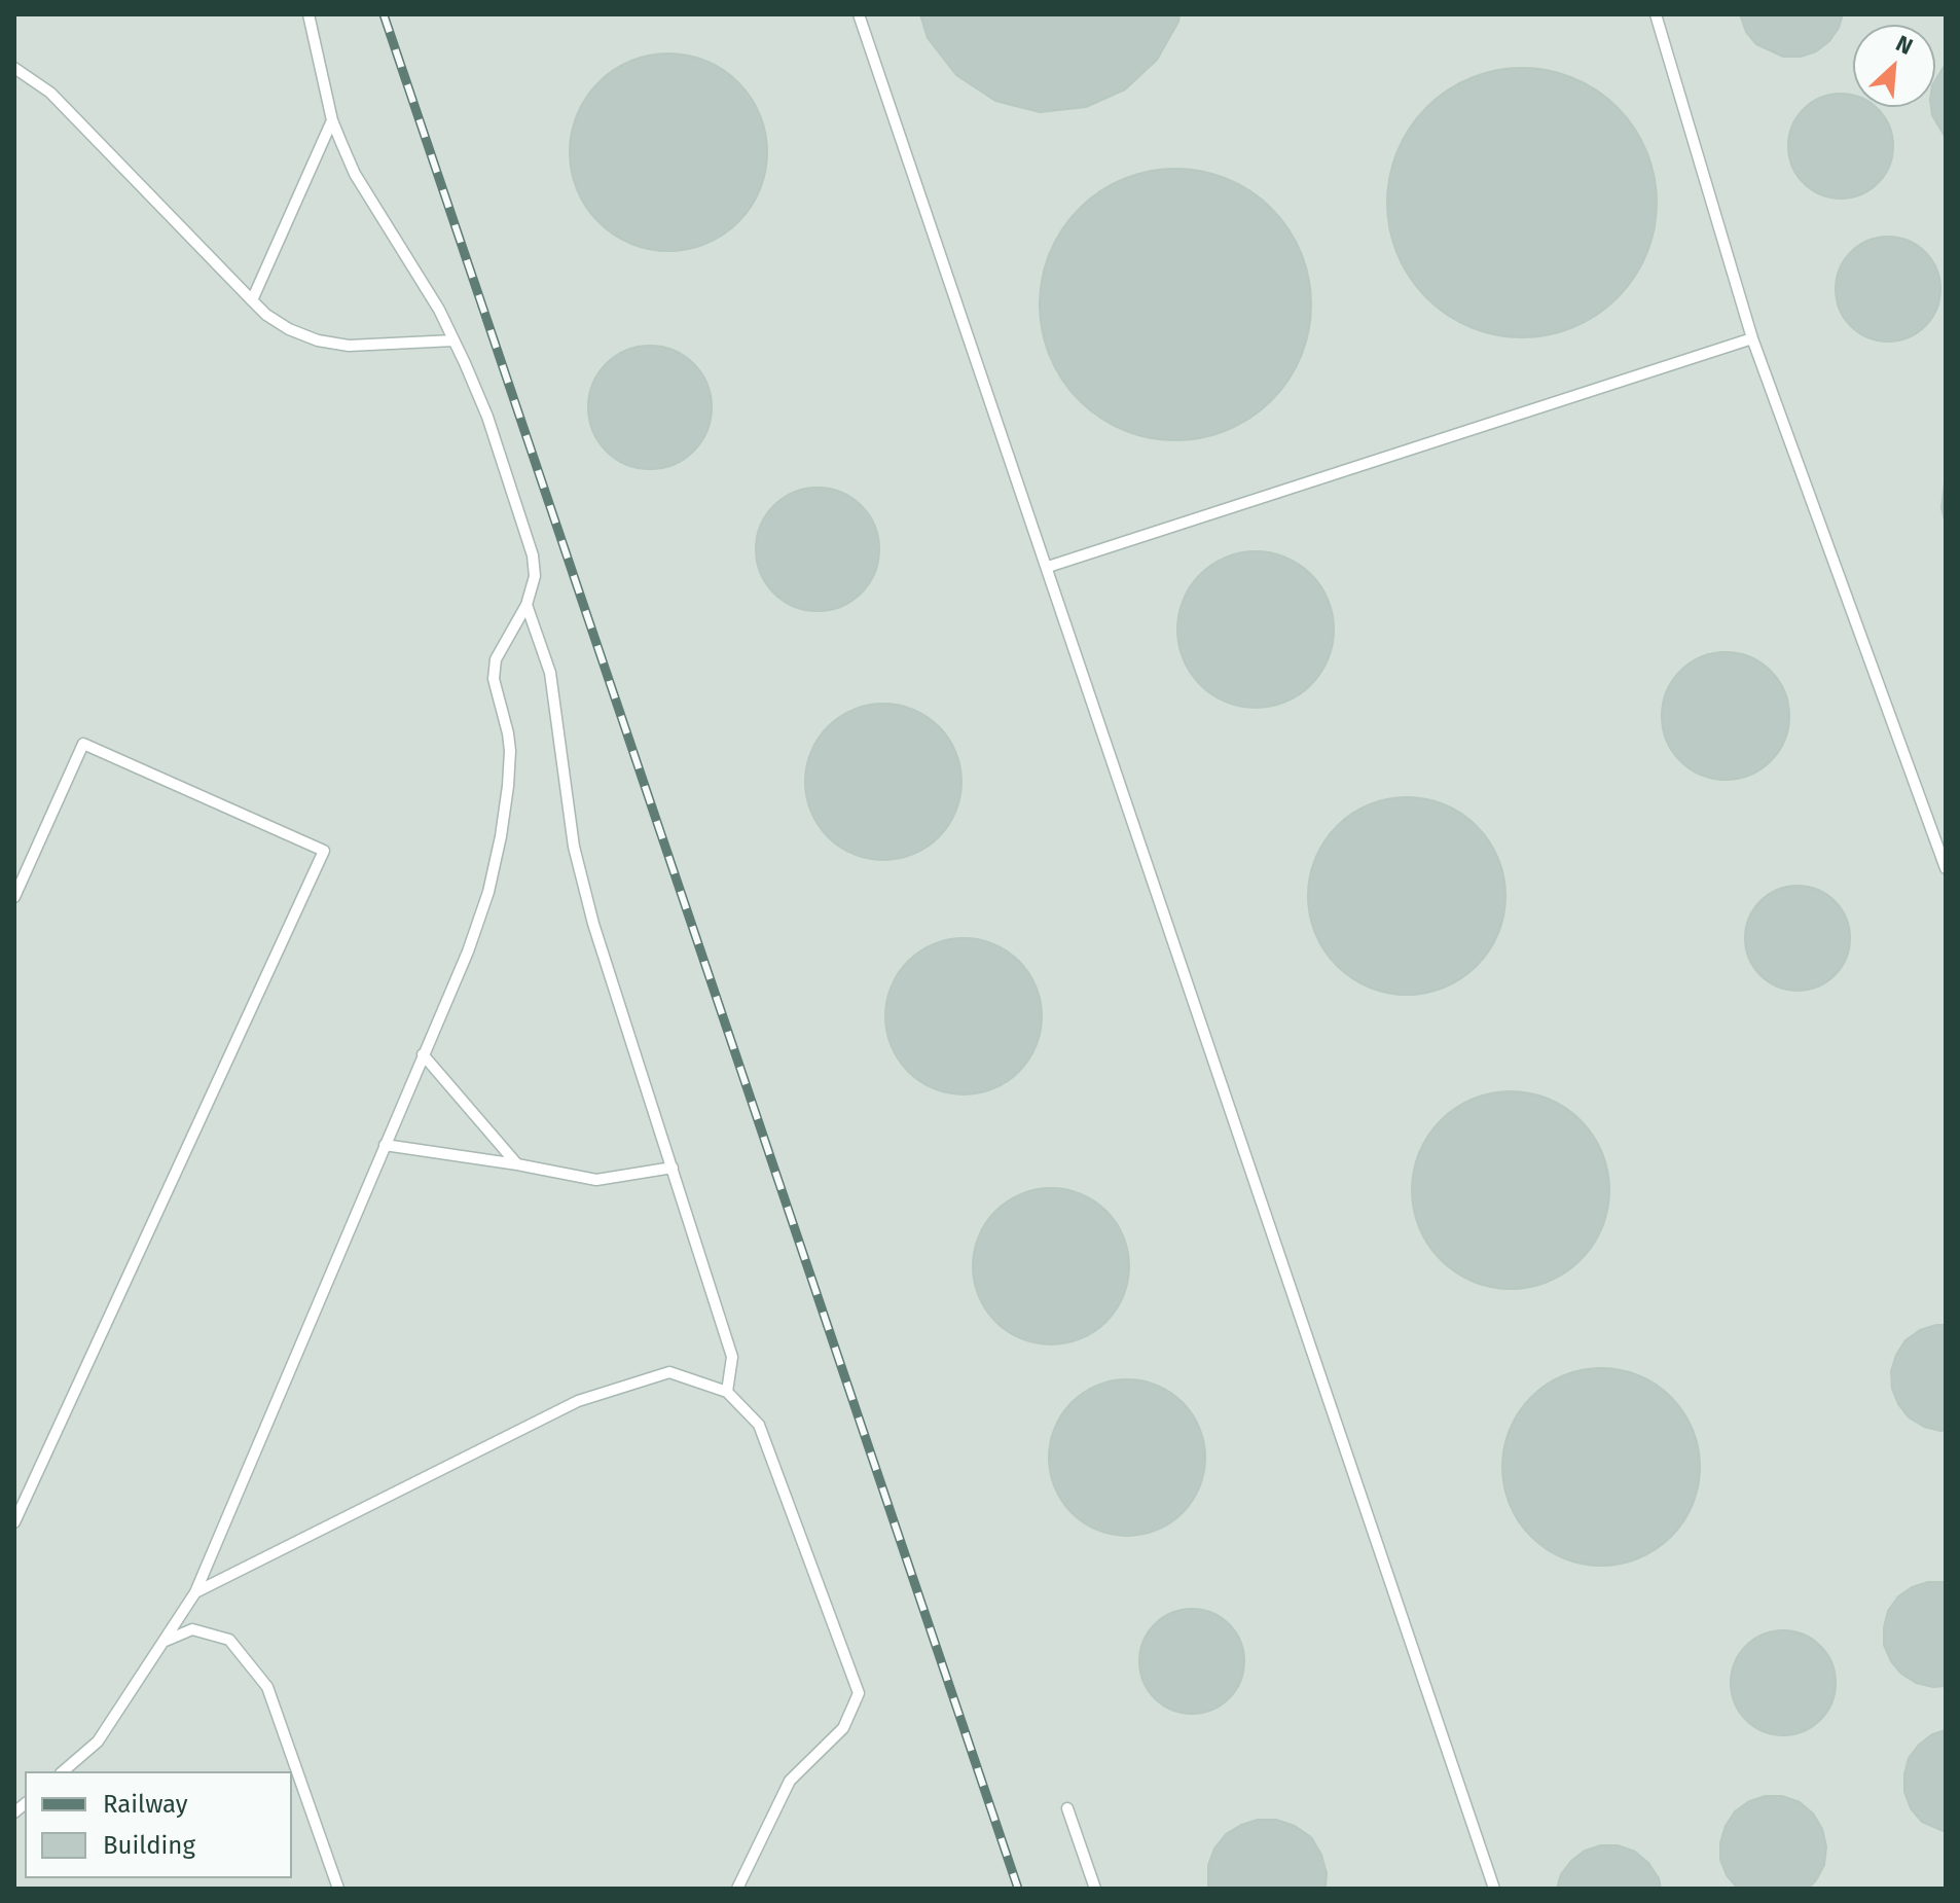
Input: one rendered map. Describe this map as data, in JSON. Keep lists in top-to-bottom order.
{
  "legend": ["Railway", "Building"],
  "north": "top right"
}
